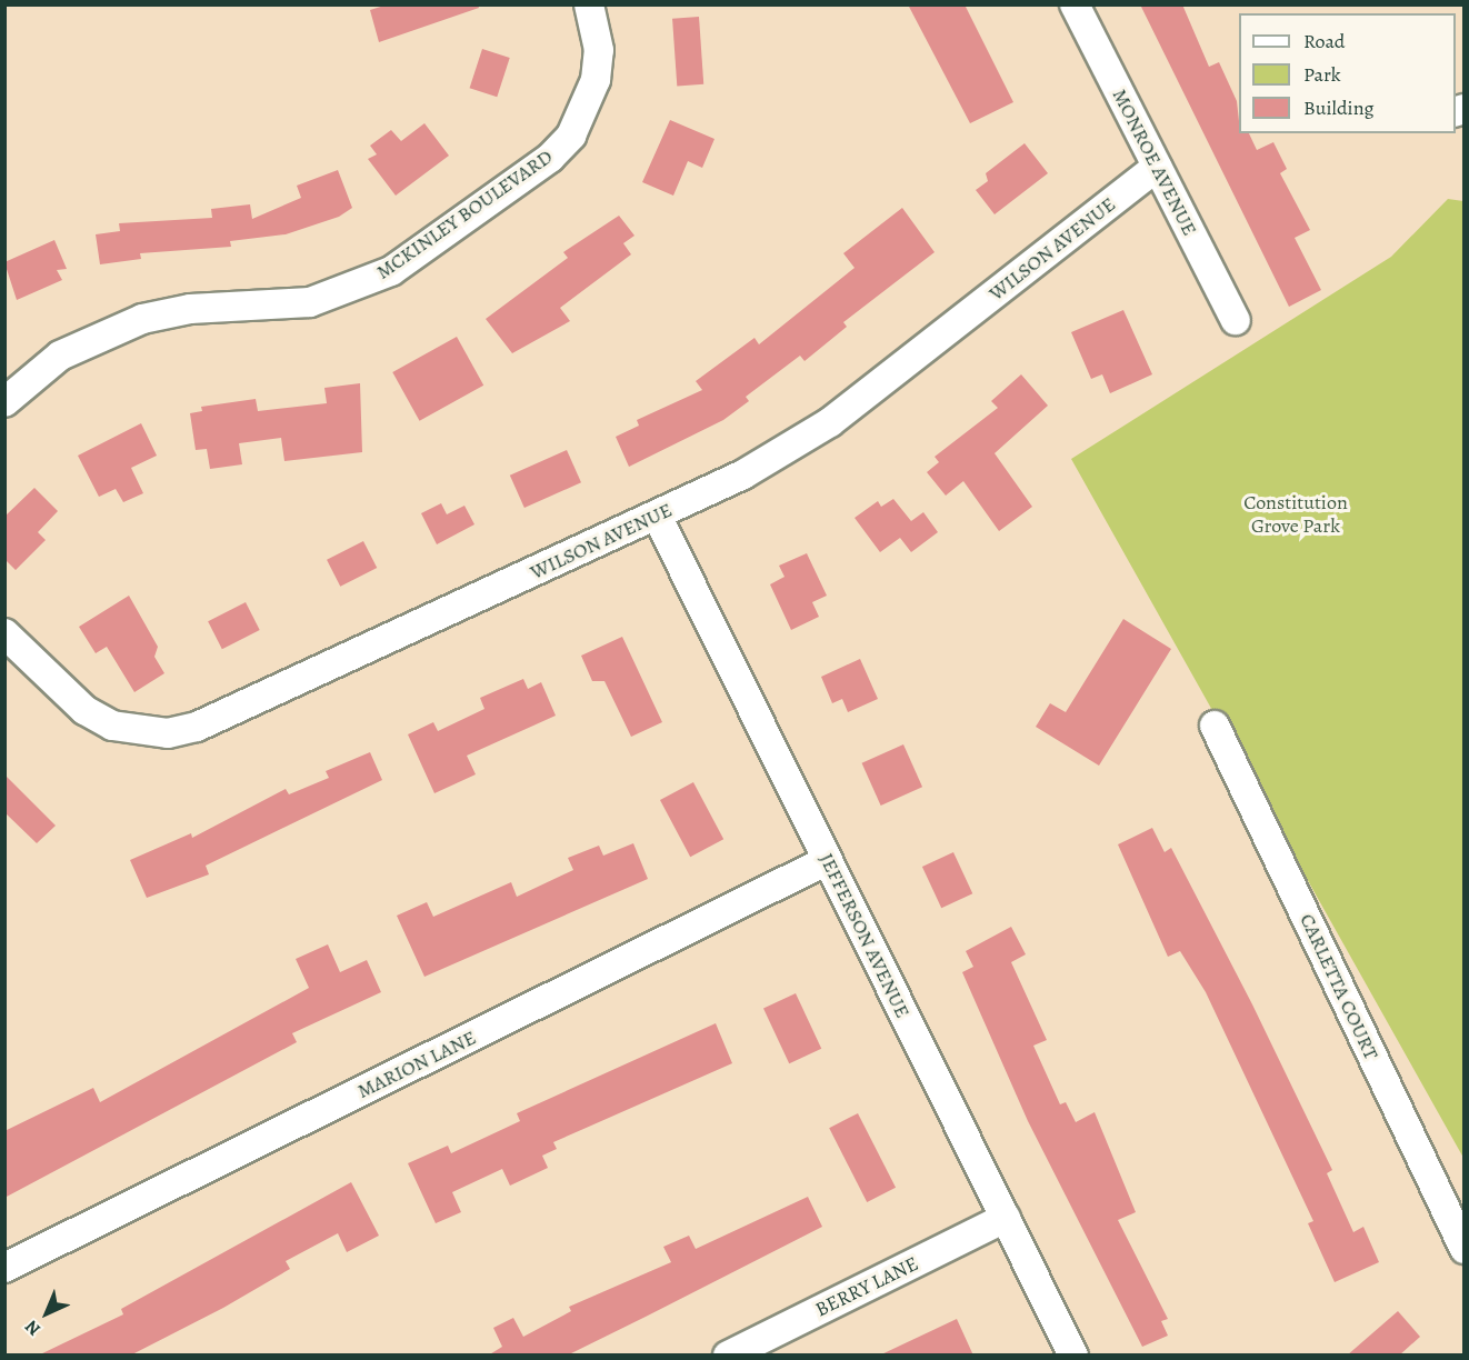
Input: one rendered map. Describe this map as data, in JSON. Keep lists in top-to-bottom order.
{
  "streets": {
    "street": [
      "MONROE AVENUE",
      "MCKINLEY BOULEVARD",
      "WILSON AVENUE",
      "JEFFERSON AVENUE",
      "CARLETTA COURT",
      "MARION LANE",
      "BERRY LANE"
    ]
  },
  "crossings": [
    ["MONROE AVENUE", "WILSON AVENUE"],
    ["WILSON AVENUE", "JEFFERSON AVENUE"],
    ["JEFFERSON AVENUE", "MARION LANE"],
    ["JEFFERSON AVENUE", "BERRY LANE"]
  ],
  "parks": ["Constitution Grove Park"],
  "legend": ["Road", "Park", "Building"],
  "north": "bottom left"
}
